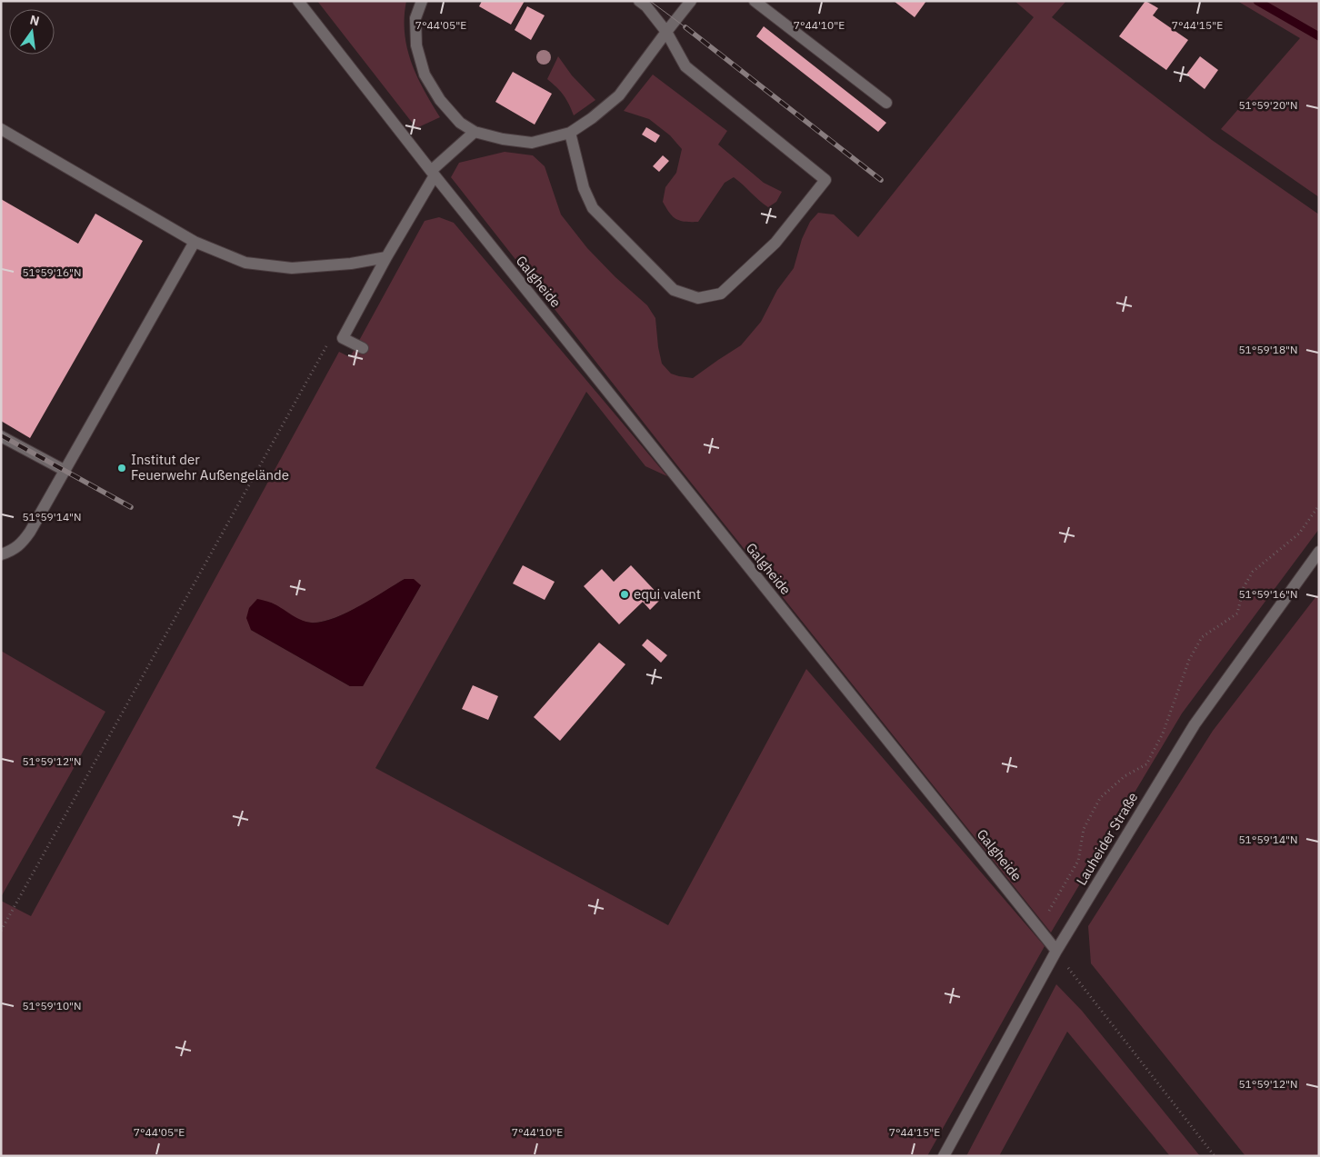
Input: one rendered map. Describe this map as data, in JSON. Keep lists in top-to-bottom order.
{
  "streets": {
    "street": ["Galgheide", "Lauheider Straße"]
  },
  "crossings": [
    ["Galgheide", "Lauheider Straße"]
  ],
  "places": ["Institut der Feuerwehr Außengelände", "equi valent"],
  "north": "top",
  "coordinates": [
    "7°44'05\"E",
    "7°44'10\"E",
    "7°44'15\"E",
    "51°59'20\"N",
    "51°59'16\"N",
    "51°59'18\"N",
    "51°59'14\"N",
    "51°59'12\"N",
    "51°59'10\"N"
  ]
}
